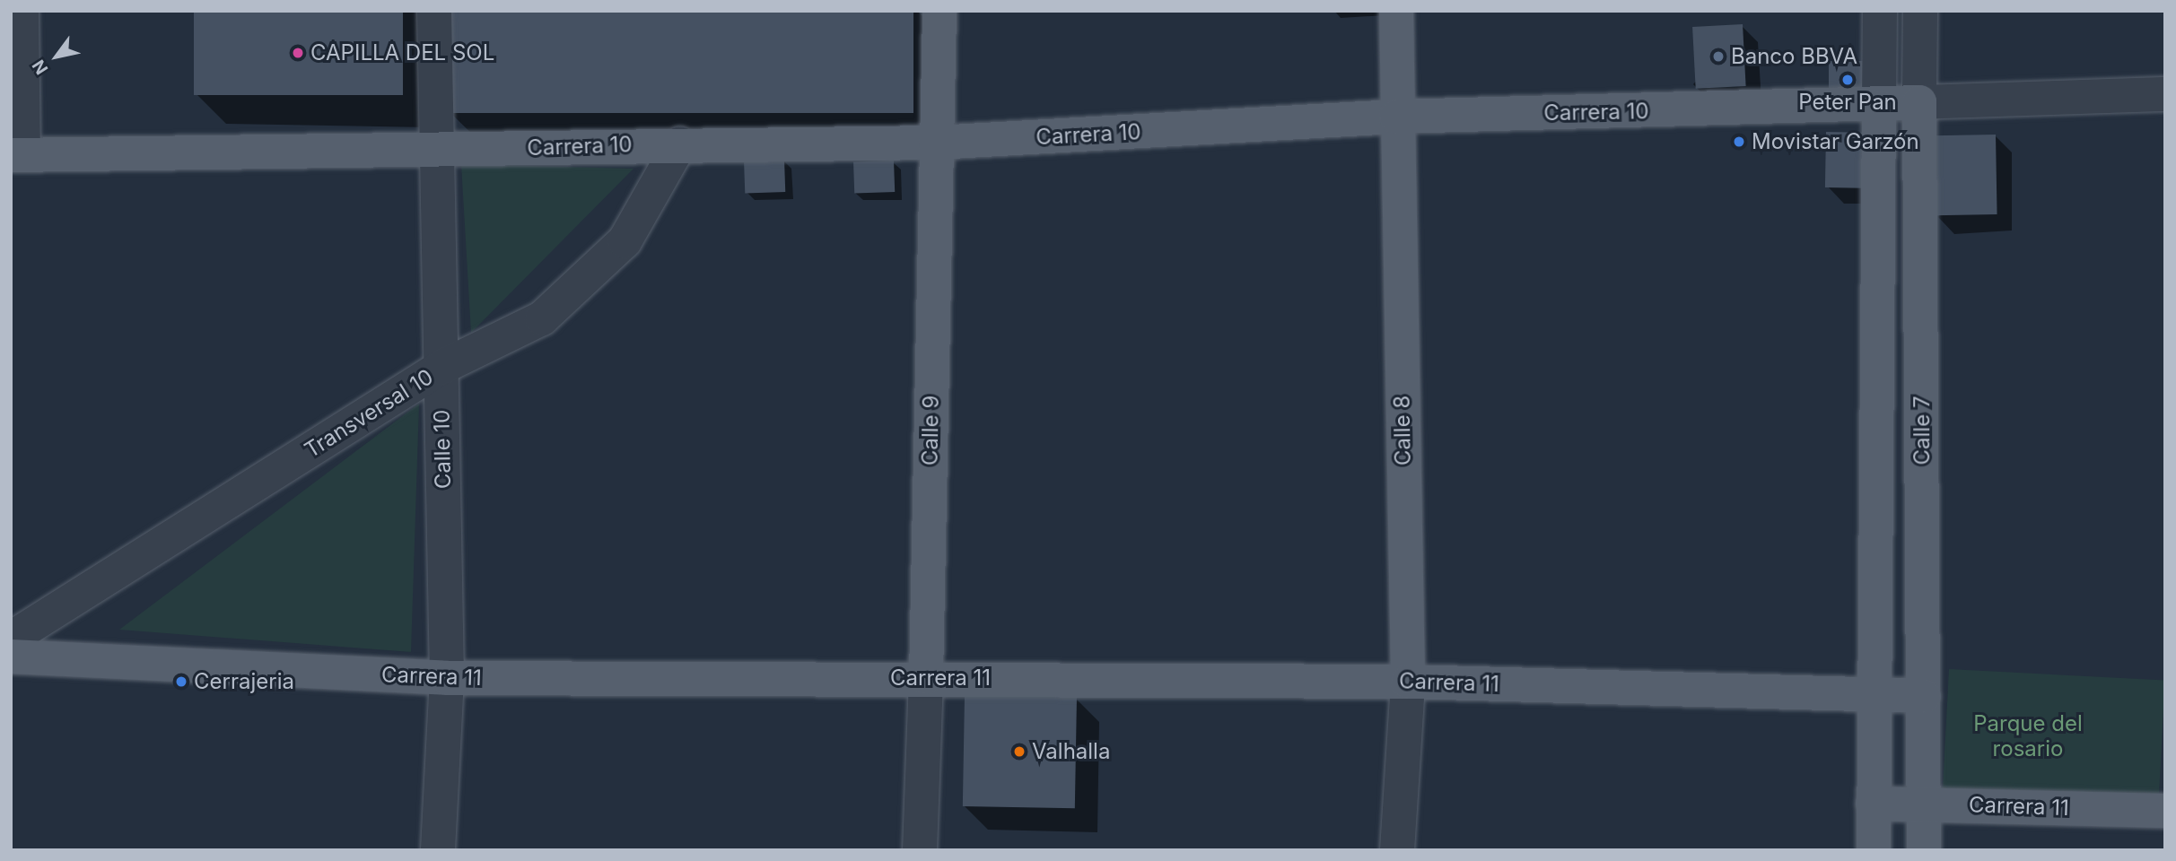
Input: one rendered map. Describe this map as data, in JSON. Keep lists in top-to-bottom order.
{
  "streets": {
    "main road": [
      "Carrera 10",
      "Calle 9",
      "Calle 8",
      "Calle 7",
      "Carrera 11"
    ],
    "street": ["Transversal 10", "Calle 10"]
  },
  "crossings": [
    ["Carrera 10", "Transversal 10"],
    ["Carrera 10", "Calle 9"],
    ["Carrera 10", "Calle 8"],
    ["Carrera 10", "Calle 7"],
    ["Carrera 10", "Calle 10"],
    ["Transversal 10", "Calle 10"],
    ["Calle 9", "Carrera 11"],
    ["Calle 8", "Carrera 11"],
    ["Calle 7", "Carrera 11"],
    ["Calle 10", "Carrera 11"]
  ],
  "parks": ["Parque del rosario"],
  "places": [
    "CAPILLA DEL SOL",
    "Banco BBVA",
    "Peter Pan",
    "Movistar Garzón",
    "Cerrajeria",
    "Valhalla"
  ],
  "north": "bottom left"
}
